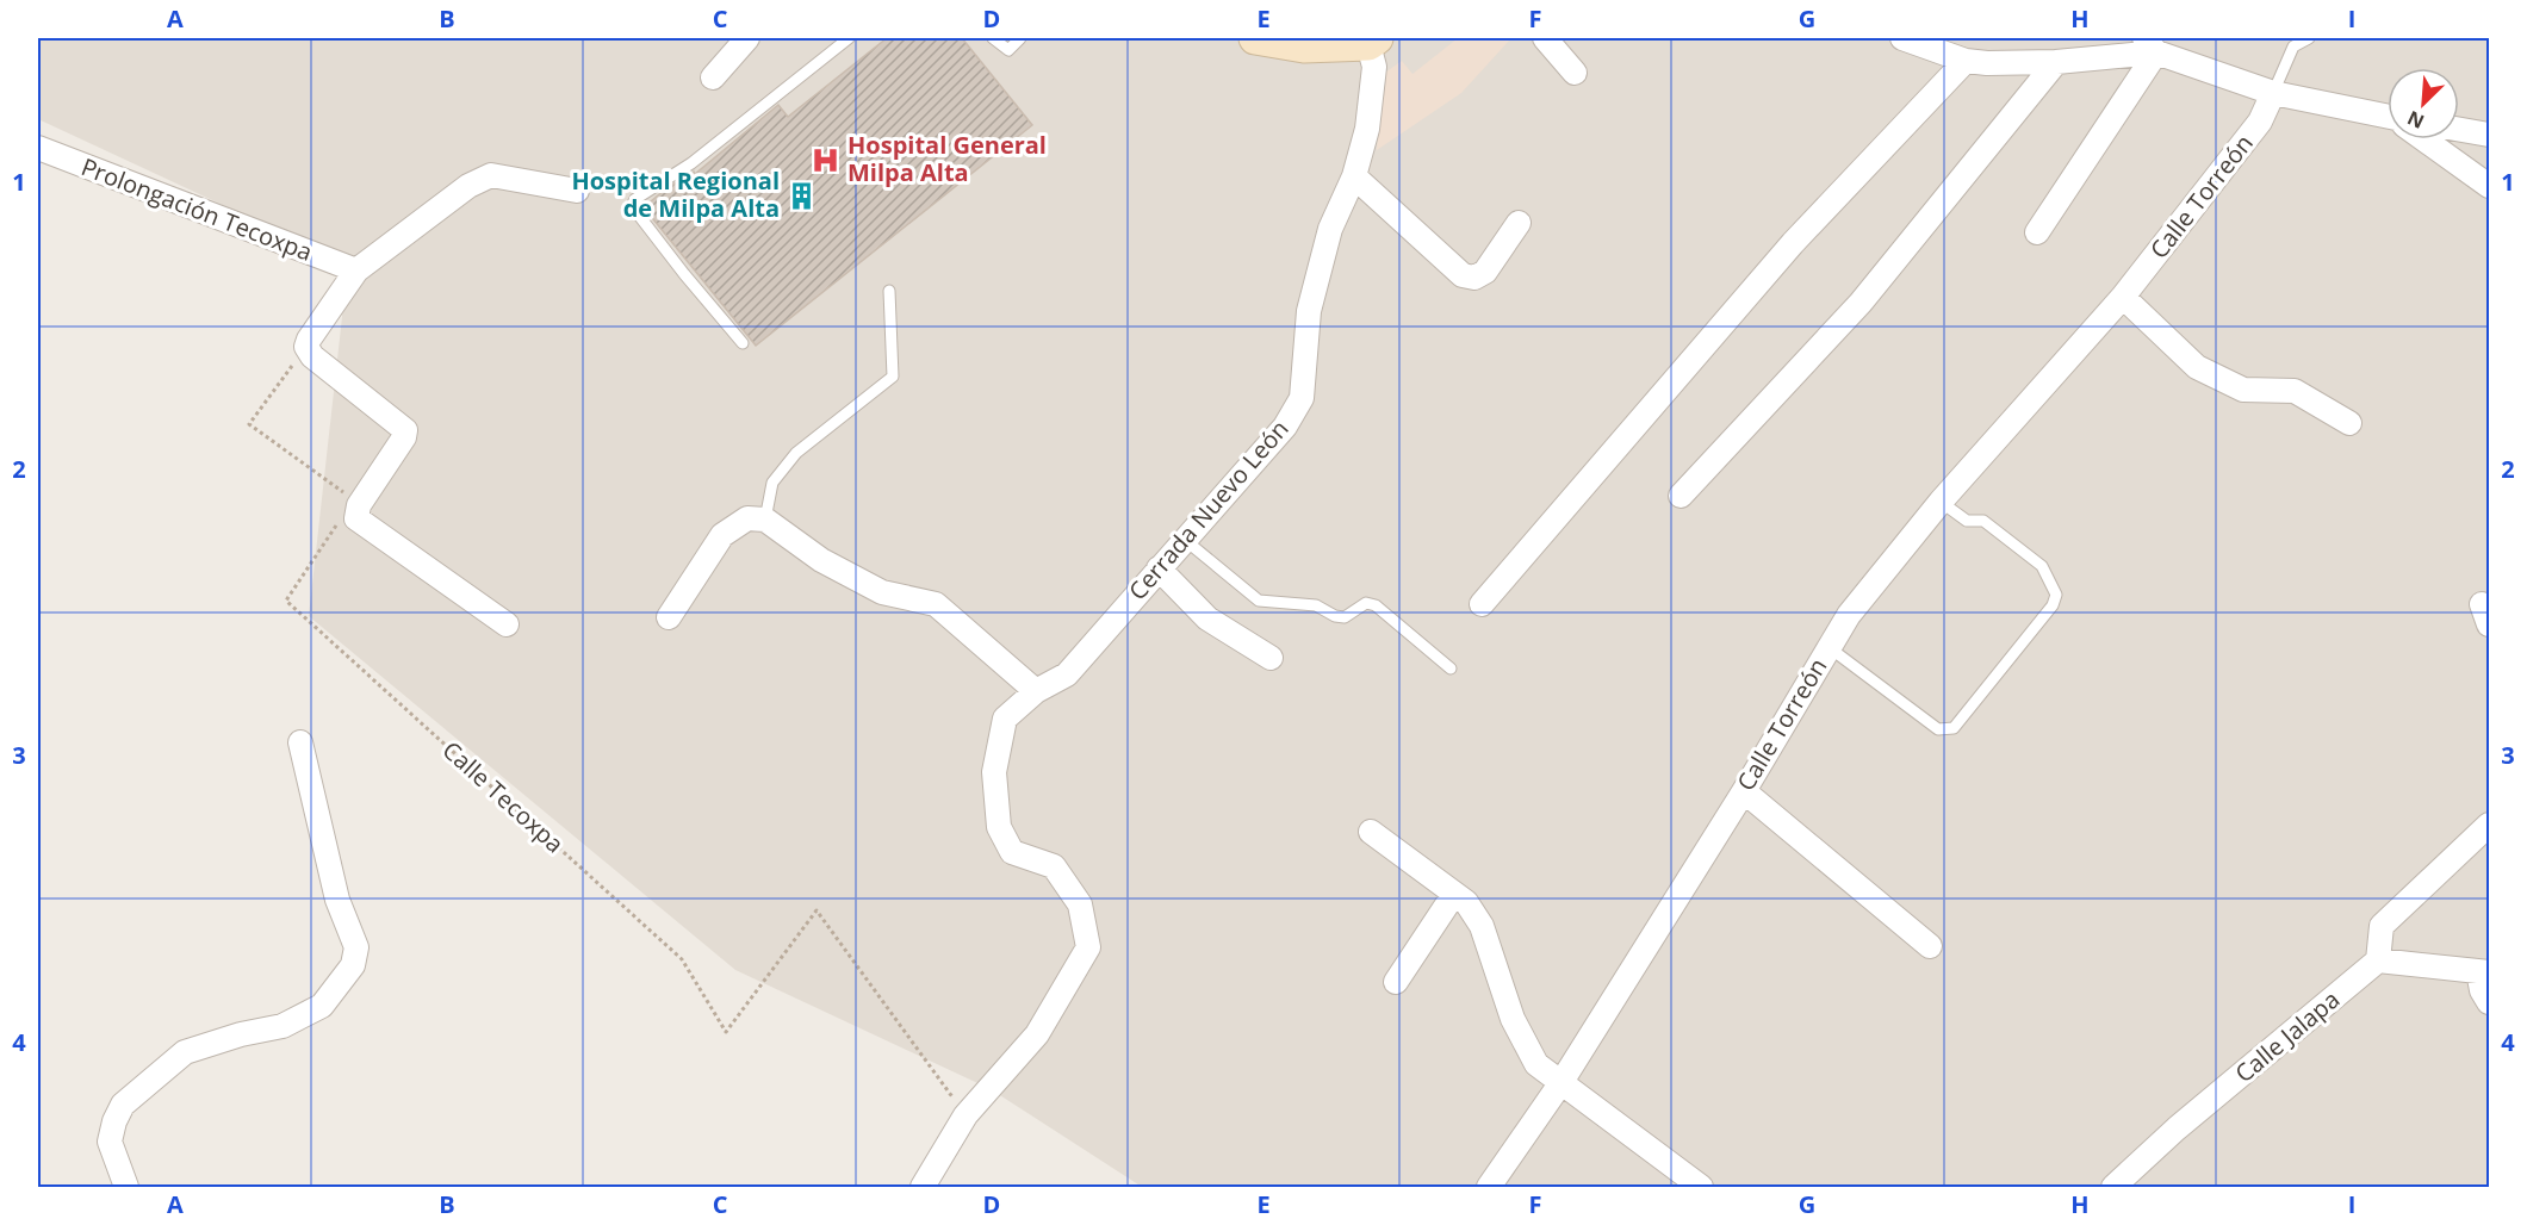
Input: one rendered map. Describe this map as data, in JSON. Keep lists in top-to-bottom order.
{
  "streets": {
    "street": [
      "Calle Torreón",
      "Prolongación Tecoxpa",
      "Cerrada Nuevo León",
      "Calle Jalapa"
    ],
    "path": ["Calle Tecoxpa"]
  },
  "crossings": [
    ["Cerrada Nuevo León", "Calle Tecoxpa"]
  ],
  "places": {
    "hospital": ["Hospital General Milpa Alta"],
    "building": ["Hospital Regional de Milpa Alta"]
  },
  "north": "bottom left",
  "grid": {
    "columns": [
      "A",
      "B",
      "C",
      "D",
      "E",
      "F",
      "G",
      "H",
      "I"
    ],
    "rows": [
      "1",
      "2",
      "3",
      "4"
    ]
  }
}
